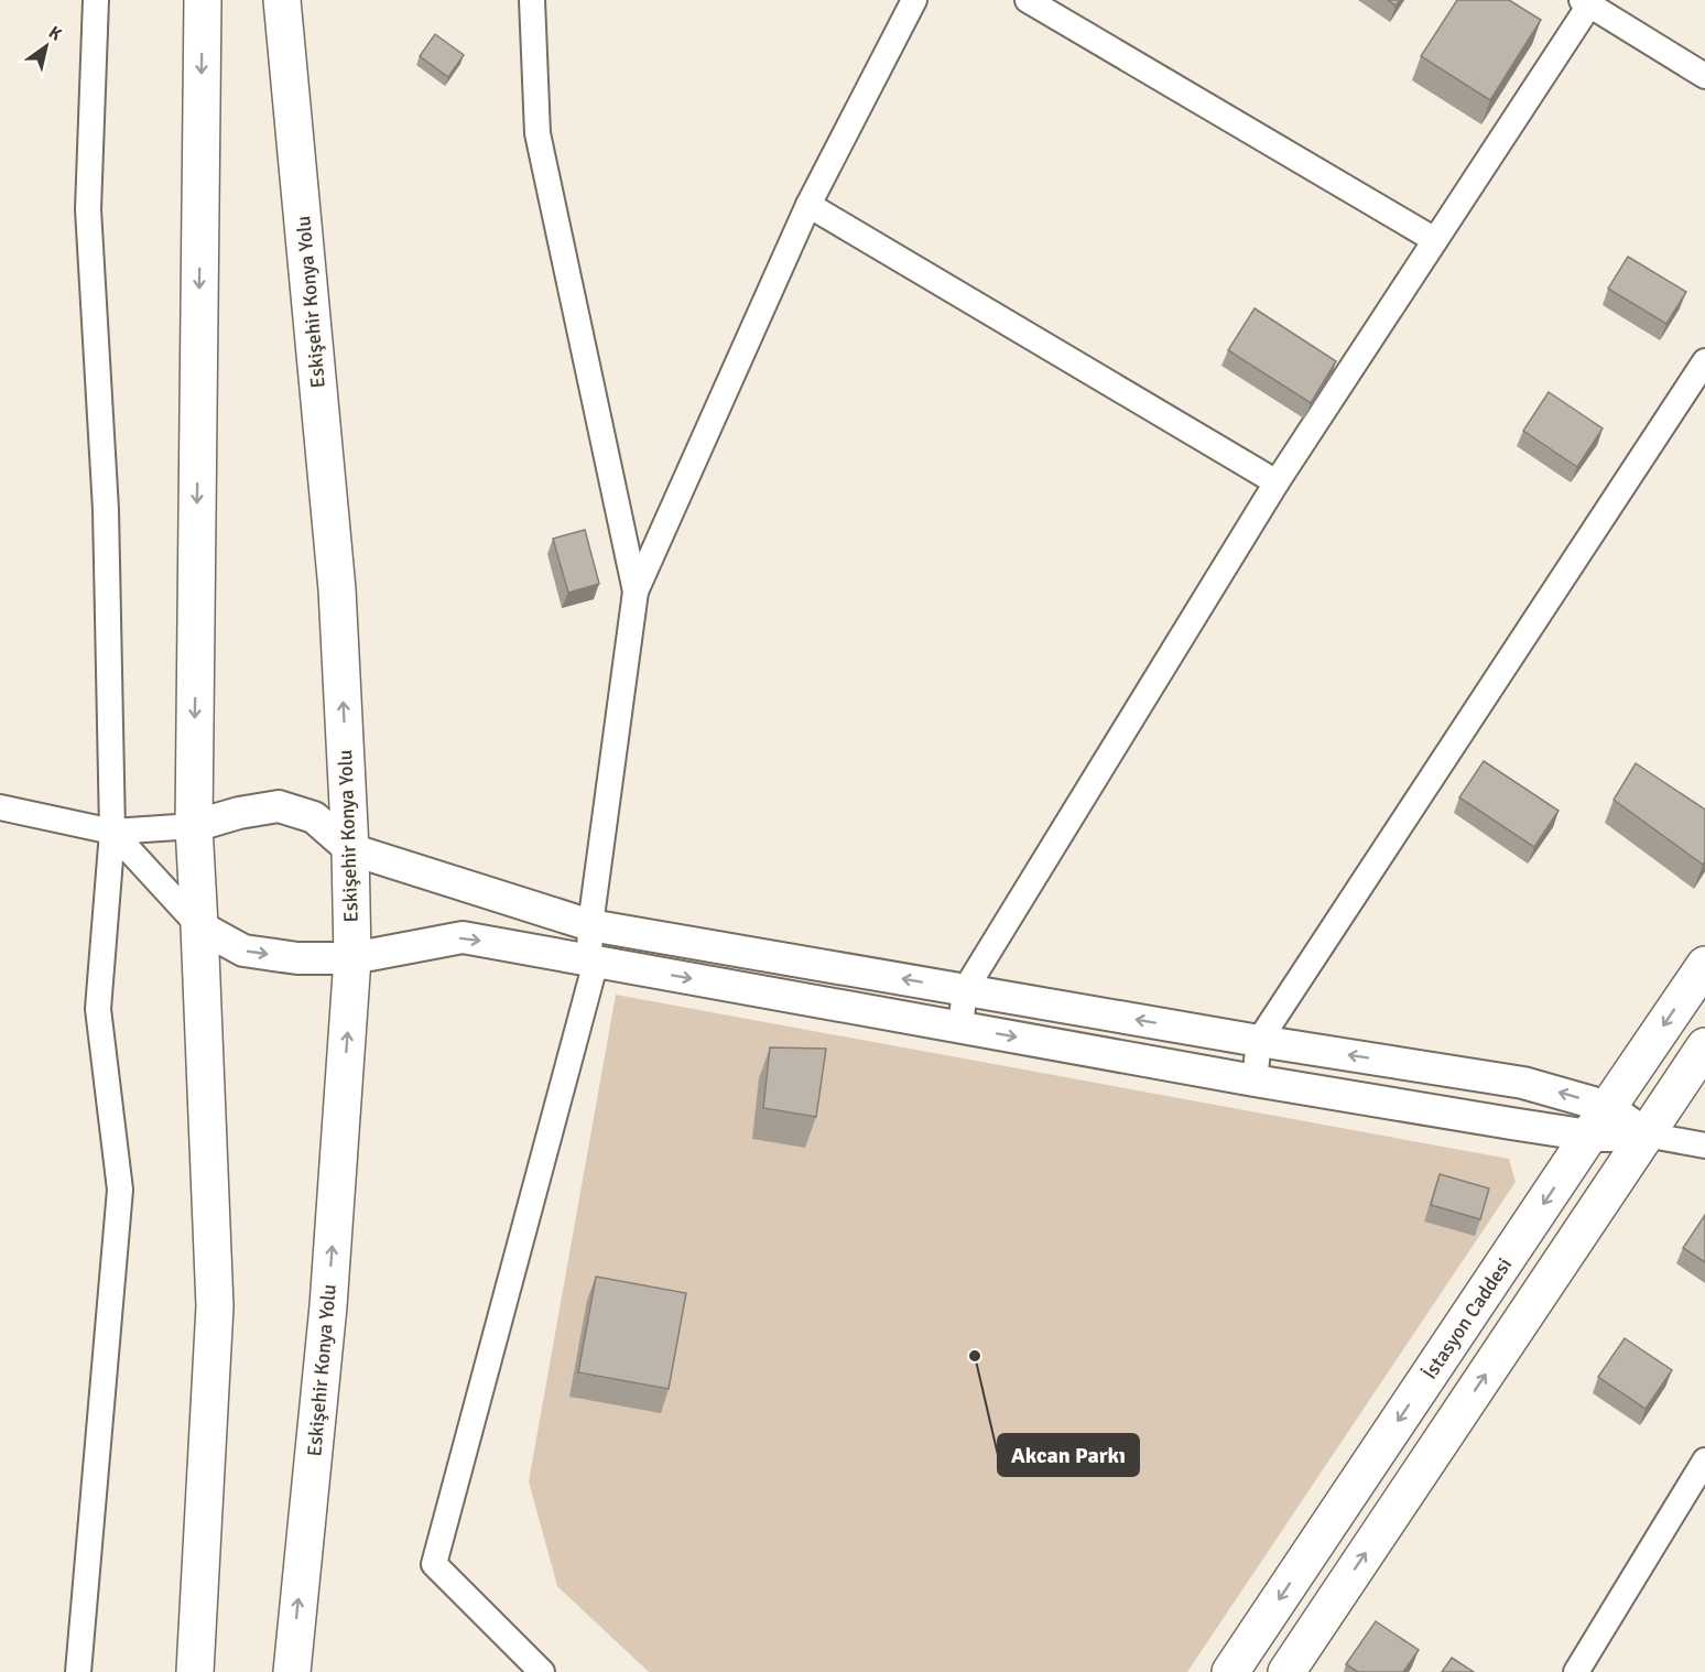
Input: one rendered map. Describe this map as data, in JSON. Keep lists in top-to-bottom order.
{
  "streets": {
    "main road": ["Eskişehir Konya Yolu", "İstasyon Caddesi"]
  },
  "places": ["Akcan Parkı"],
  "north": "top right"
}
